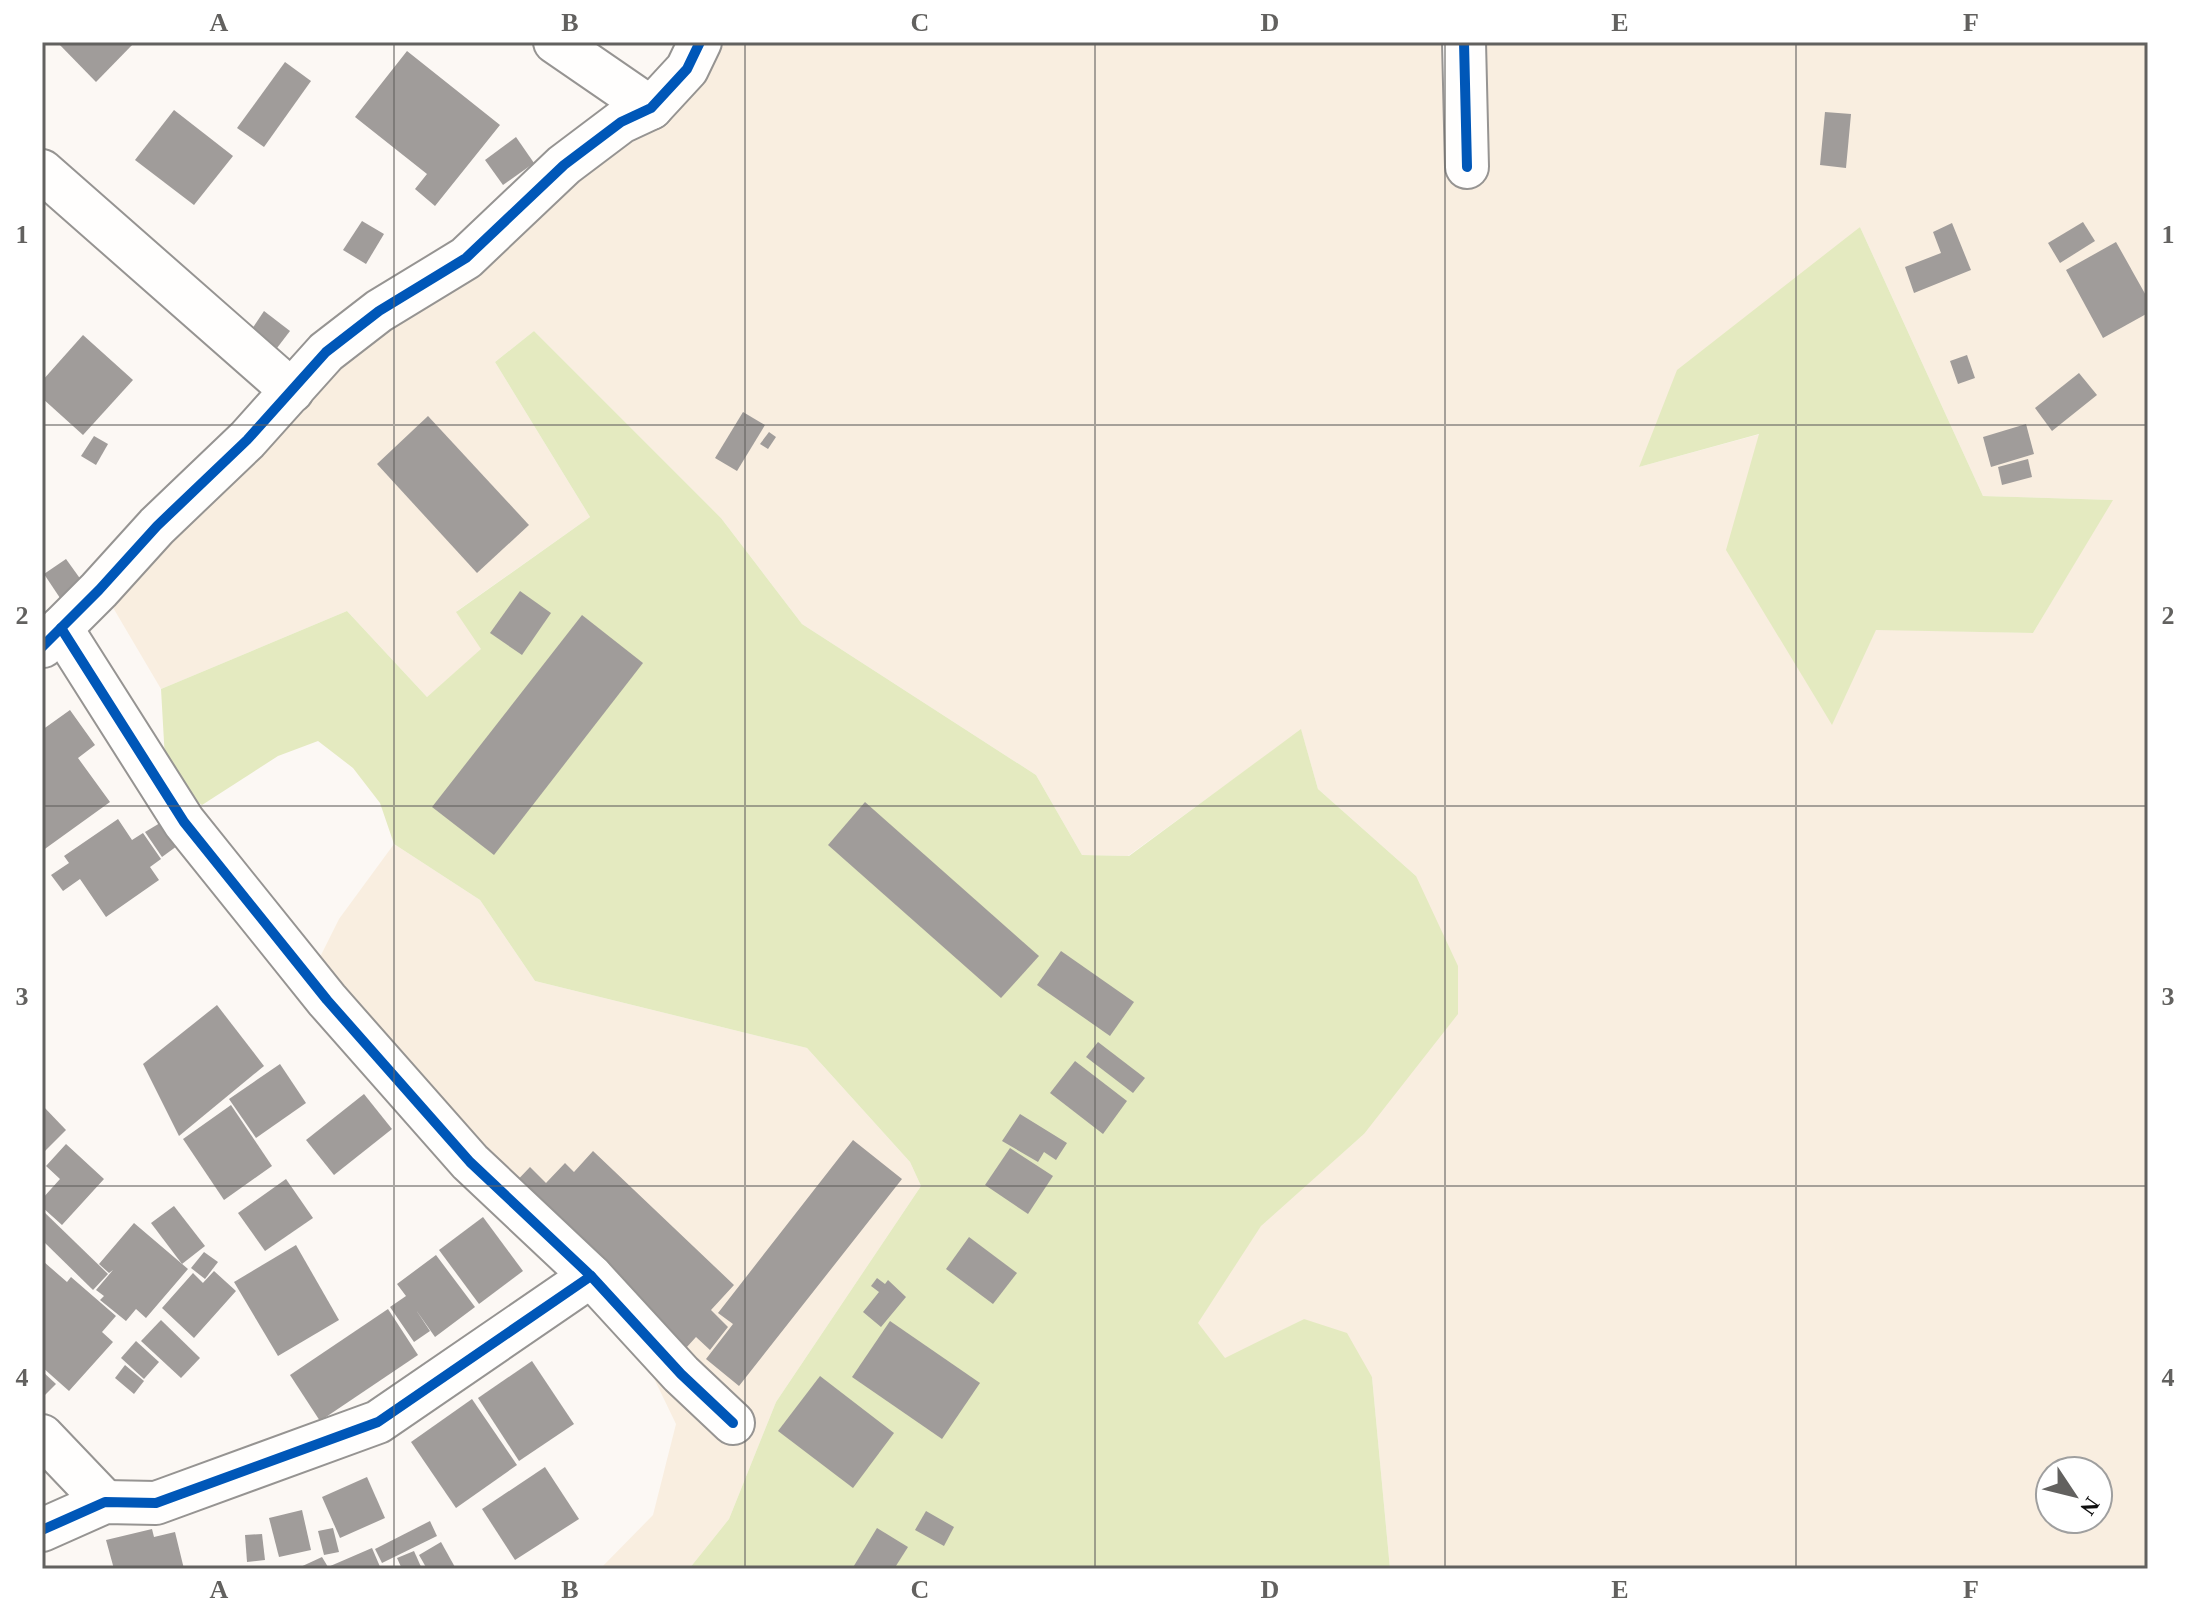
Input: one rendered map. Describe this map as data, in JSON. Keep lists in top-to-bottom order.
{
  "north": "bottom right",
  "grid": {
    "columns": [
      "A",
      "B",
      "C",
      "D",
      "E",
      "F"
    ],
    "rows": [
      "1",
      "2",
      "3",
      "4"
    ]
  }
}
